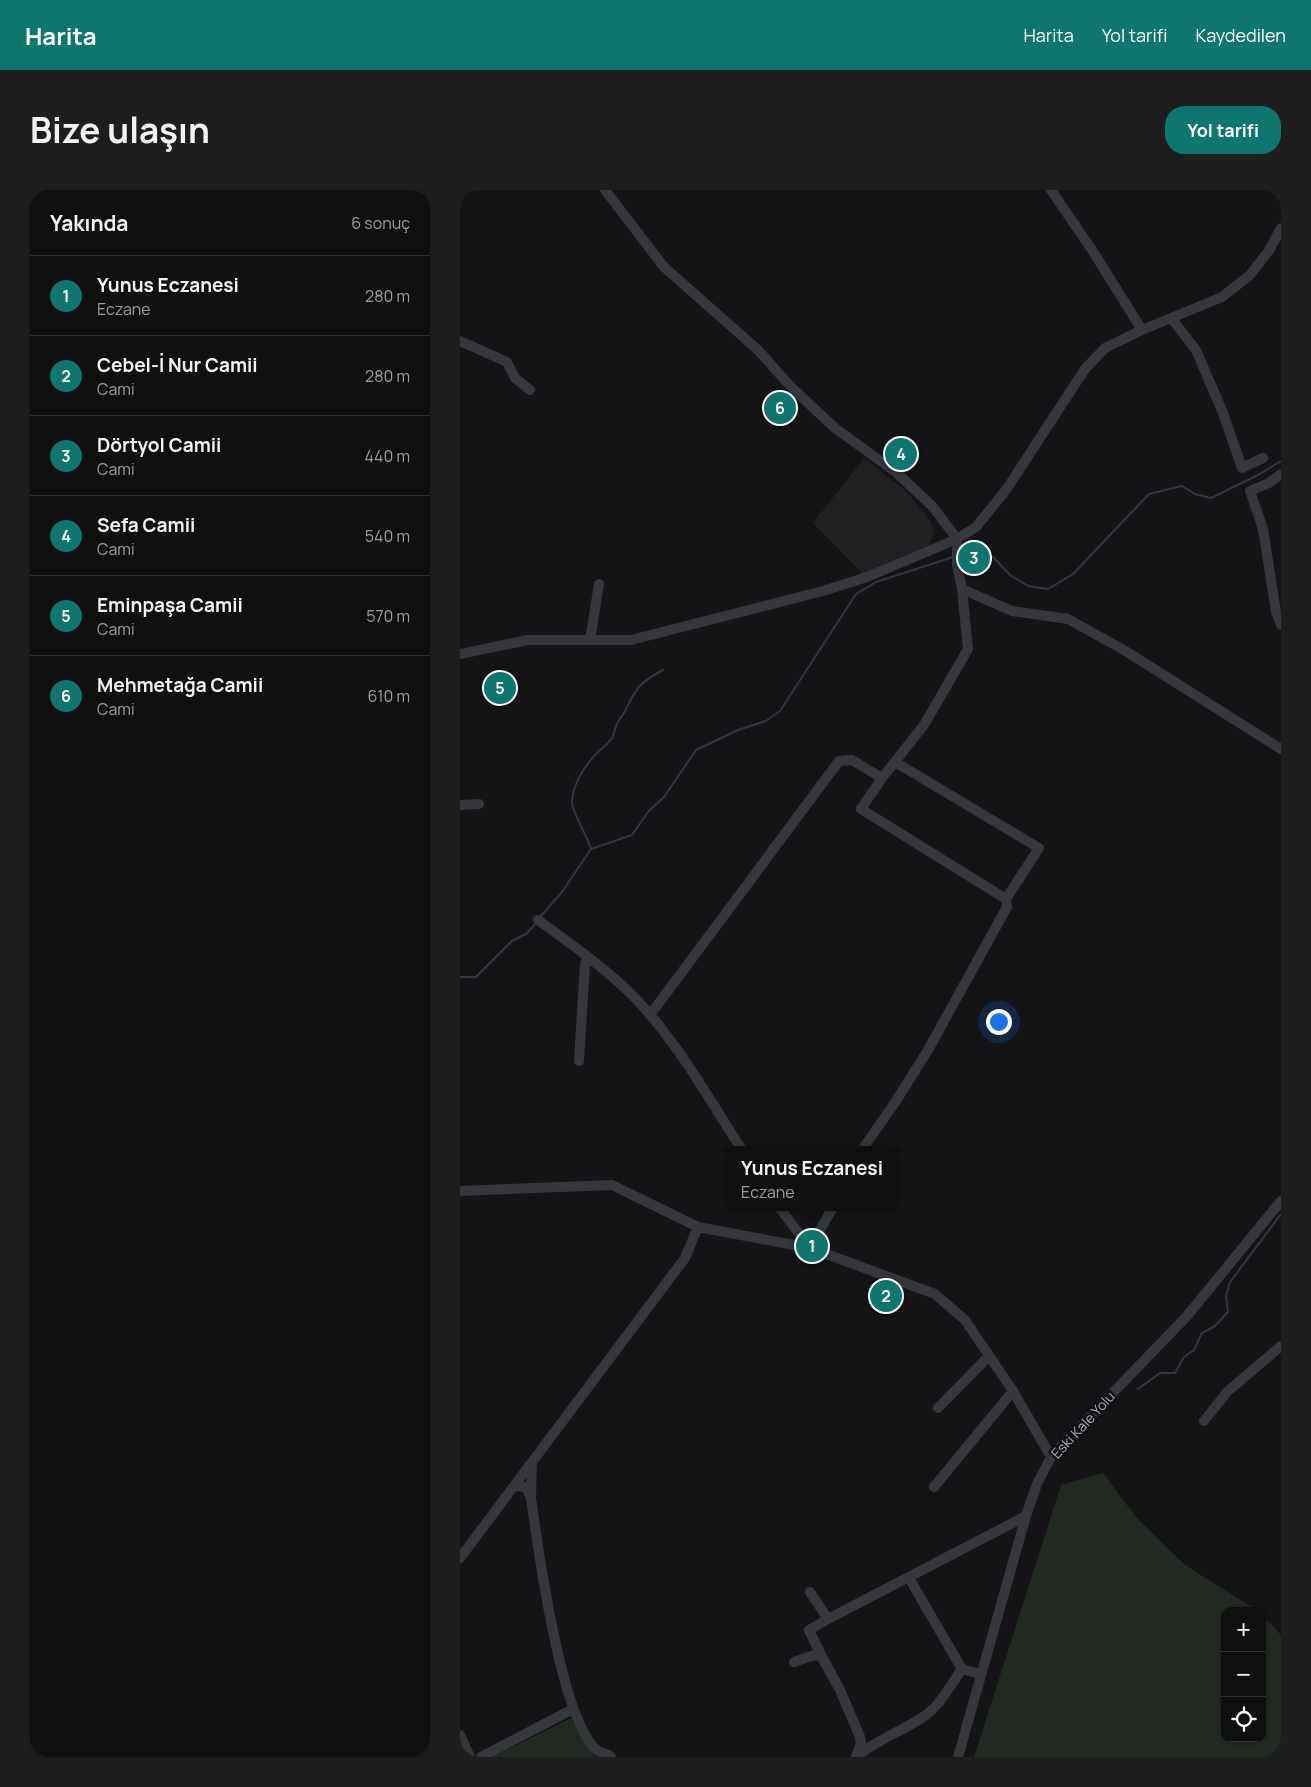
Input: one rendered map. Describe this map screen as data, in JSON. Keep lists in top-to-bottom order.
{
  "streets": {
    "street": ["Eski Kale Yolu"]
  },
  "page": {
    "header": "Harita",
    "nav": ["Harita", "Yol tarifi", "Kaydedilen"],
    "title": "Bize ulaşın",
    "buttons": "Yol tarifi",
    "heading": ["Yakında", "6 sonuç"],
    "list": [
      {
        "mark": "1",
        "name": "Yunus Eczanesi",
        "note": "Eczane",
        "value": "280 m"
      },
      {
        "mark": "2",
        "name": "Cebel-İ Nur Camii",
        "note": "Cami",
        "value": "280 m"
      },
      {
        "mark": "3",
        "name": "Dörtyol Camii",
        "note": "Cami",
        "value": "440 m"
      },
      {
        "mark": "4",
        "name": "Sefa Camii",
        "note": "Cami",
        "value": "540 m"
      },
      {
        "mark": "5",
        "name": "Eminpaşa Camii",
        "note": "Cami",
        "value": "570 m"
      },
      {
        "mark": "6",
        "name": "Mehmetağa Camii",
        "note": "Cami",
        "value": "610 m"
      }
    ],
    "pins": [
      "6",
      "4",
      "3",
      "5",
      "1",
      "2"
    ],
    "popup": ["Yunus Eczanesi", "Eczane"],
    "map_buttons": ["+", "−"]
  }
}
